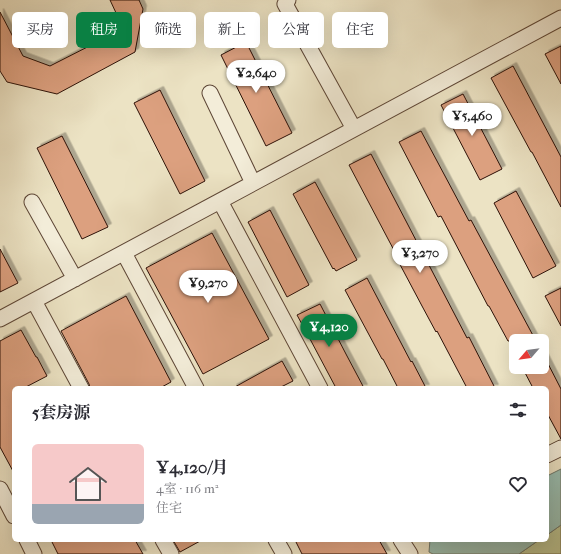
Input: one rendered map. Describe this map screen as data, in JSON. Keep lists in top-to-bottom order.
{
  "north": "bottom left",
  "page": {
    "chip": [
      "买房",
      "租房",
      "筛选",
      "新上",
      "公寓",
      "住宅"
    ],
    "price": [
      "¥2,640",
      "¥5,460",
      "¥3,270",
      "¥9,270",
      "¥4,120"
    ],
    "heading": "5套房源",
    "list": [
      {
        "name": "¥4,120/月",
        "note": "4室 · 116 m² · 住宅"
      }
    ]
  }
}
